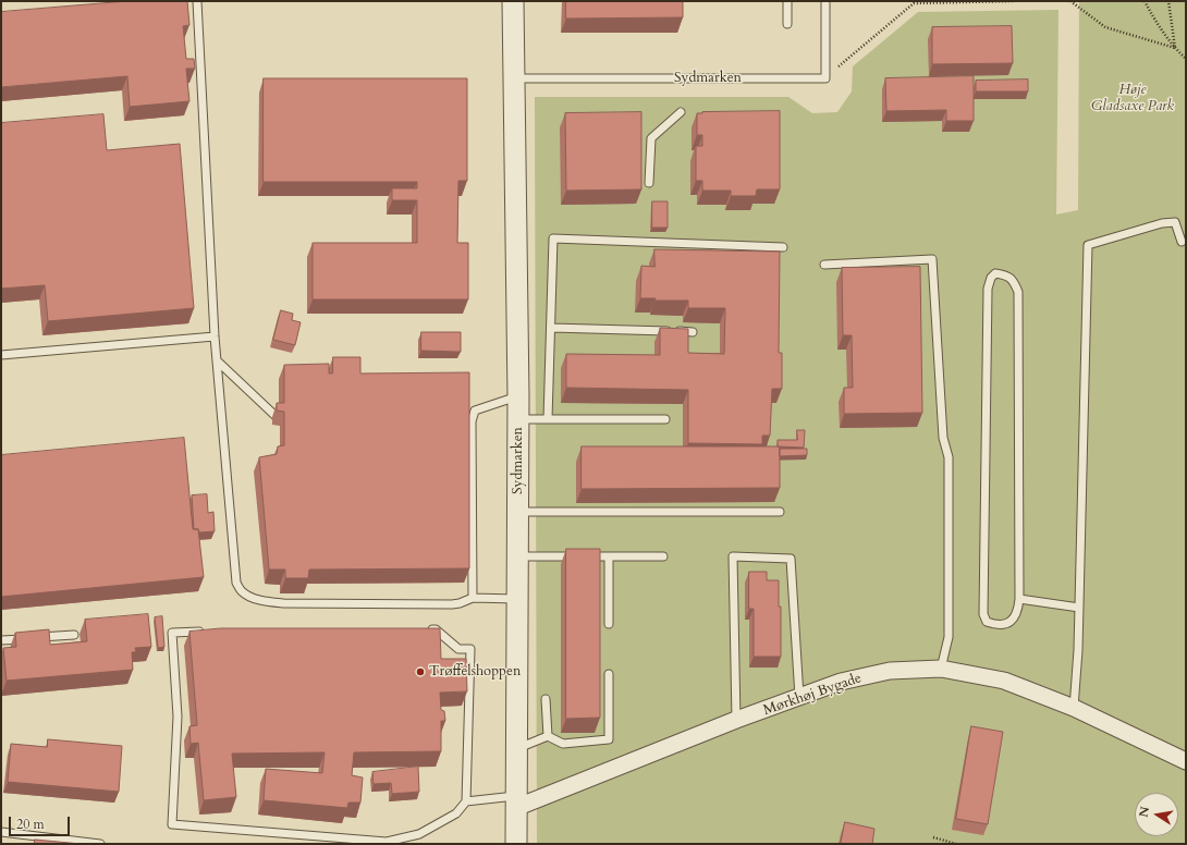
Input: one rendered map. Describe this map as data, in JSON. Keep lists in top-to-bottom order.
{
  "streets": {
    "street": ["Sydmarken", "Mørkhøj Bygade"]
  },
  "crossings": [
    ["Sydmarken", "Mørkhøj Bygade"]
  ],
  "parks": ["Høje Gladsaxe Park"],
  "places": ["Trøffelshoppen"],
  "scale_bar": "20 m",
  "north": "left"
}
